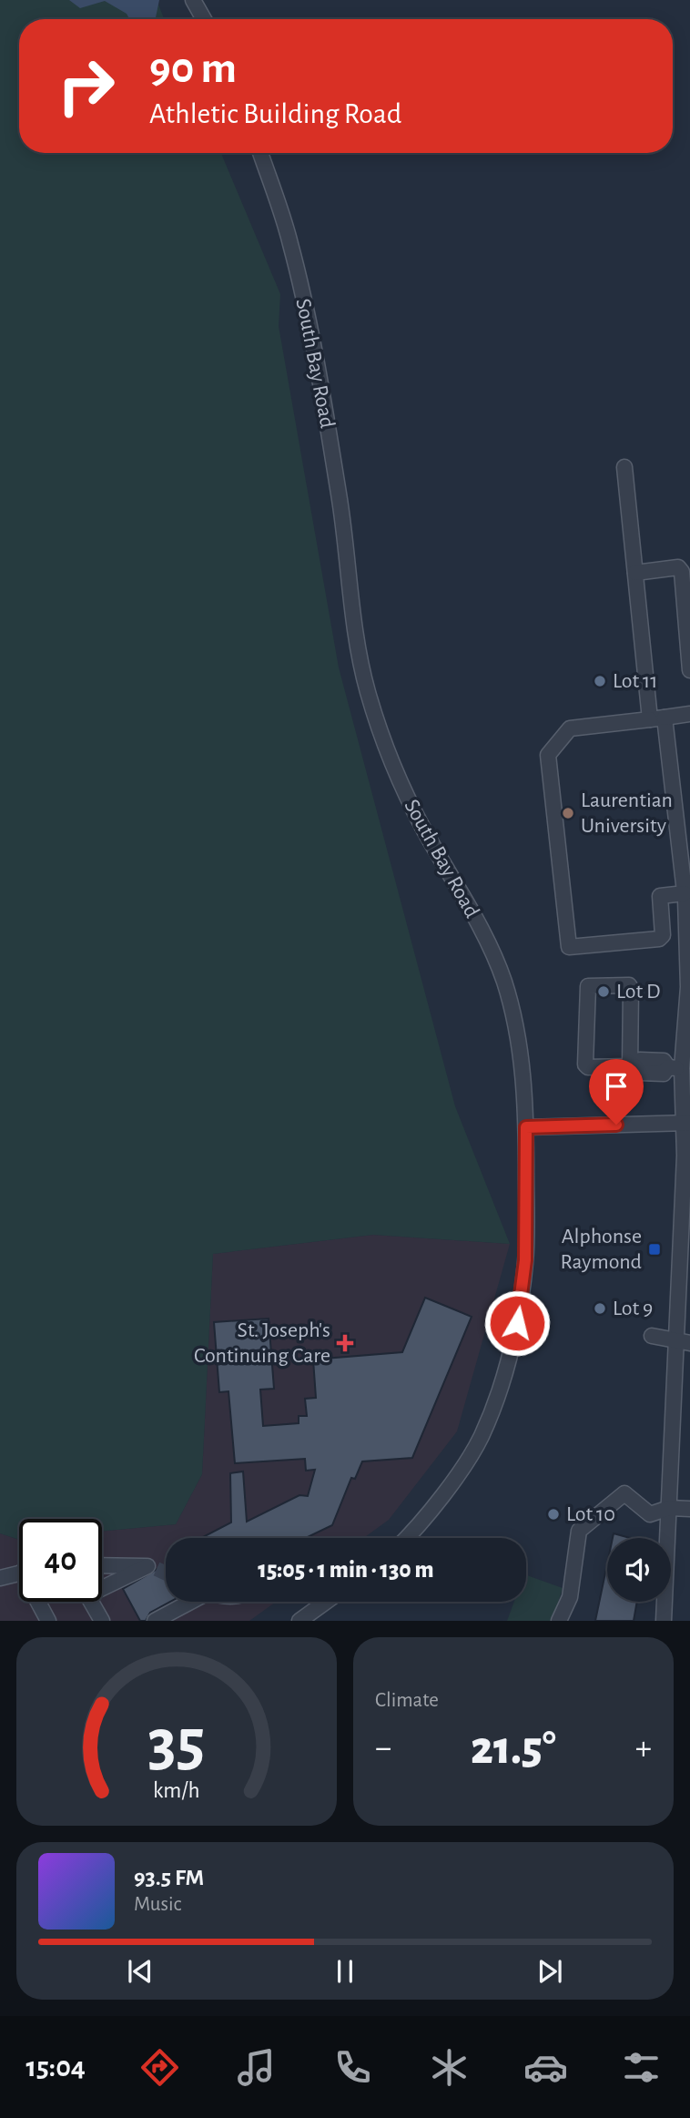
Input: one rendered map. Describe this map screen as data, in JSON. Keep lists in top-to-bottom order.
{
  "streets": {
    "street": ["South Bay Road"]
  },
  "places": {
    "other": [
      "Lot 11",
      "Laurentian University",
      "Lot D",
      "Lot 9",
      "Lot 10"
    ],
    "transit": ["Alphonse Raymond"],
    "health": ["St. Joseph's Continuing Care"]
  },
  "page": {
    "turn": ["90 m", "Athletic Building Road"],
    "limit": "40",
    "trip": "15:05 · 1 min · 130 m",
    "tile": "Climate",
    "heat": ["−", "21.5°", "+"],
    "song": ["93.5 FM", "Music"],
    "tabs": "15:04",
    "gauge": ["35", "km/h"]
  }
}
